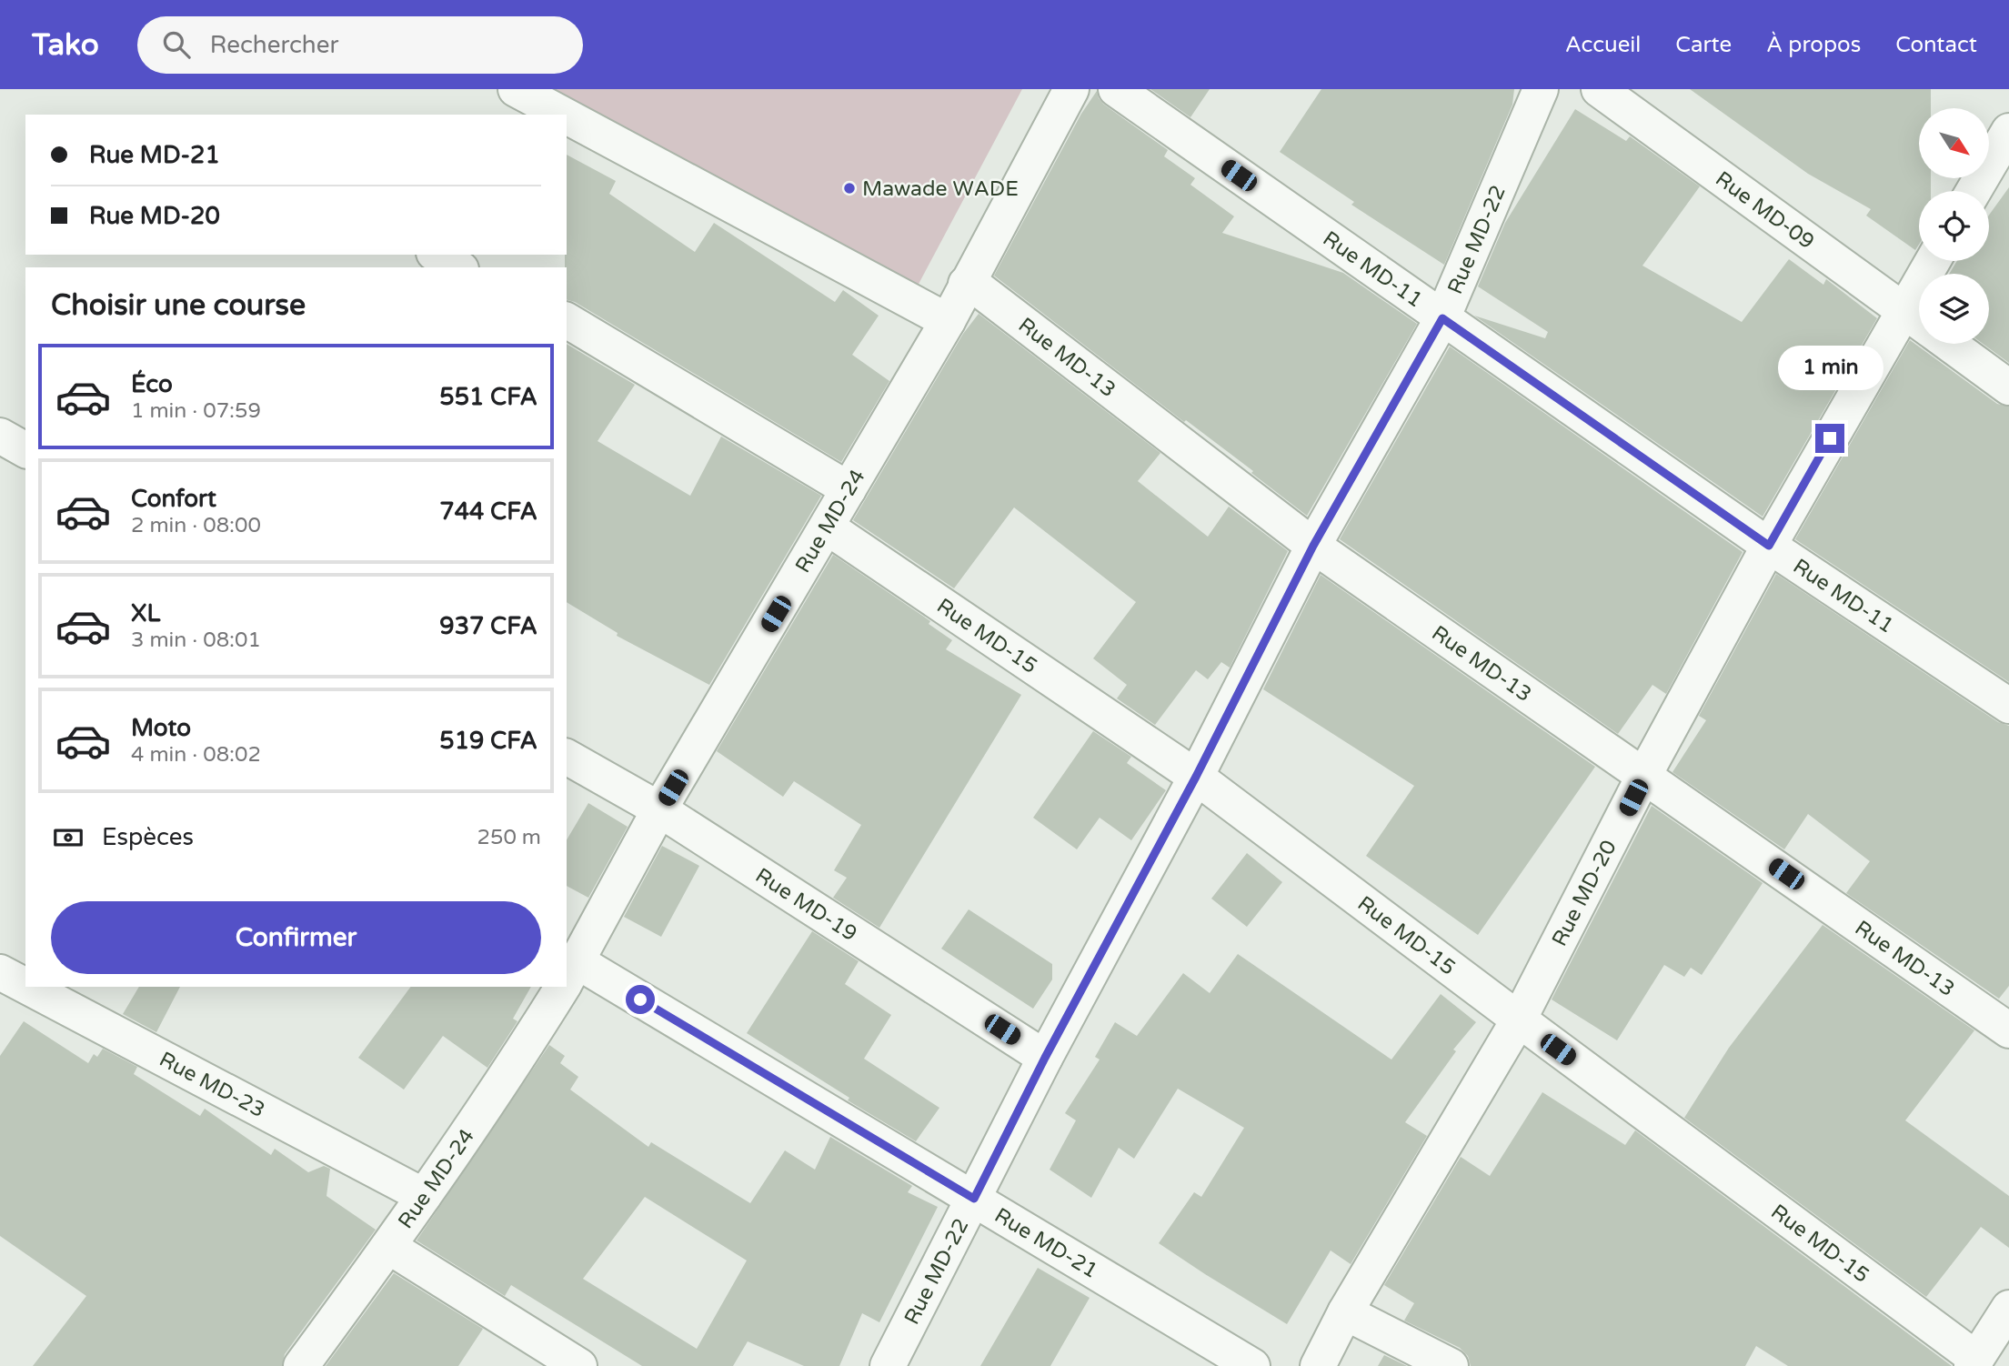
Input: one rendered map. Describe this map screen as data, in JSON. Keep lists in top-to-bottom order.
{
  "streets": {
    "street": [
      "Rue MD-09",
      "Rue MD-22",
      "Rue MD-11",
      "Rue MD-13",
      "Rue MD-24",
      "Rue MD-15",
      "Rue MD-20",
      "Rue MD-19",
      "Rue MD-23",
      "Rue MD-21"
    ]
  },
  "crossings": [
    ["Rue MD-22", "Rue MD-11"],
    ["Rue MD-22", "Rue MD-13"],
    ["Rue MD-22", "Rue MD-15"],
    ["Rue MD-22", "Rue MD-19"],
    ["Rue MD-22", "Rue MD-21"],
    ["Rue MD-11", "Rue MD-20"],
    ["Rue MD-13", "Rue MD-24"],
    ["Rue MD-13", "Rue MD-20"],
    ["Rue MD-24", "Rue MD-15"],
    ["Rue MD-24", "Rue MD-19"],
    ["Rue MD-24", "Rue MD-23"],
    ["Rue MD-24", "Rue MD-21"],
    ["Rue MD-15", "Rue MD-20"]
  ],
  "places": ["Mawade WADE"],
  "north": "bottom right",
  "page": {
    "header": "Tako",
    "search": "Rechercher",
    "nav": [
      "Accueil",
      "Carte",
      "À propos",
      "Contact"
    ],
    "banner": ["Rue MD-21", "Rue MD-20"],
    "heading": "Choisir une course",
    "list": [
      {
        "name": "Éco",
        "note": "1 min · 07:59",
        "value": "551 CFA"
      },
      {
        "name": "Confort",
        "note": "2 min · 08:00",
        "value": "744 CFA"
      },
      {
        "name": "XL",
        "note": "3 min · 08:01",
        "value": "937 CFA"
      },
      {
        "name": "Moto",
        "note": "4 min · 08:02",
        "value": "519 CFA"
      }
    ],
    "bubble": "1 min",
    "pay": ["Espèces", "250 m"],
    "buttons": "Confirmer"
  }
}
